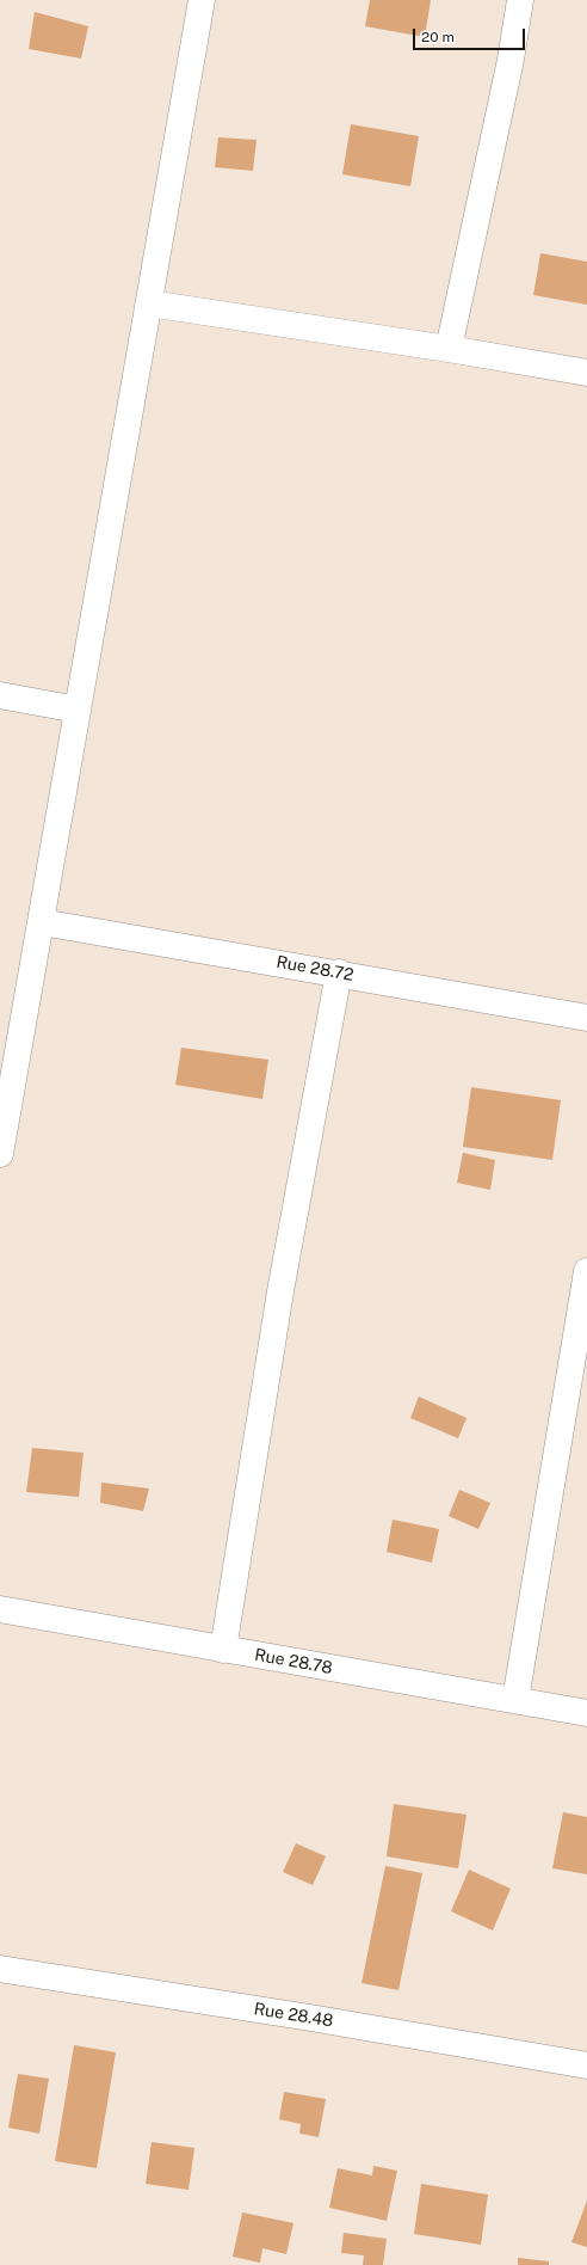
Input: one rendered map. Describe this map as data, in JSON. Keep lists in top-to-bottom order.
{
  "streets": {
    "street": ["Rue 28.72", "Rue 28.78", "Rue 28.48"]
  },
  "scale_bar": "20 m"
}
